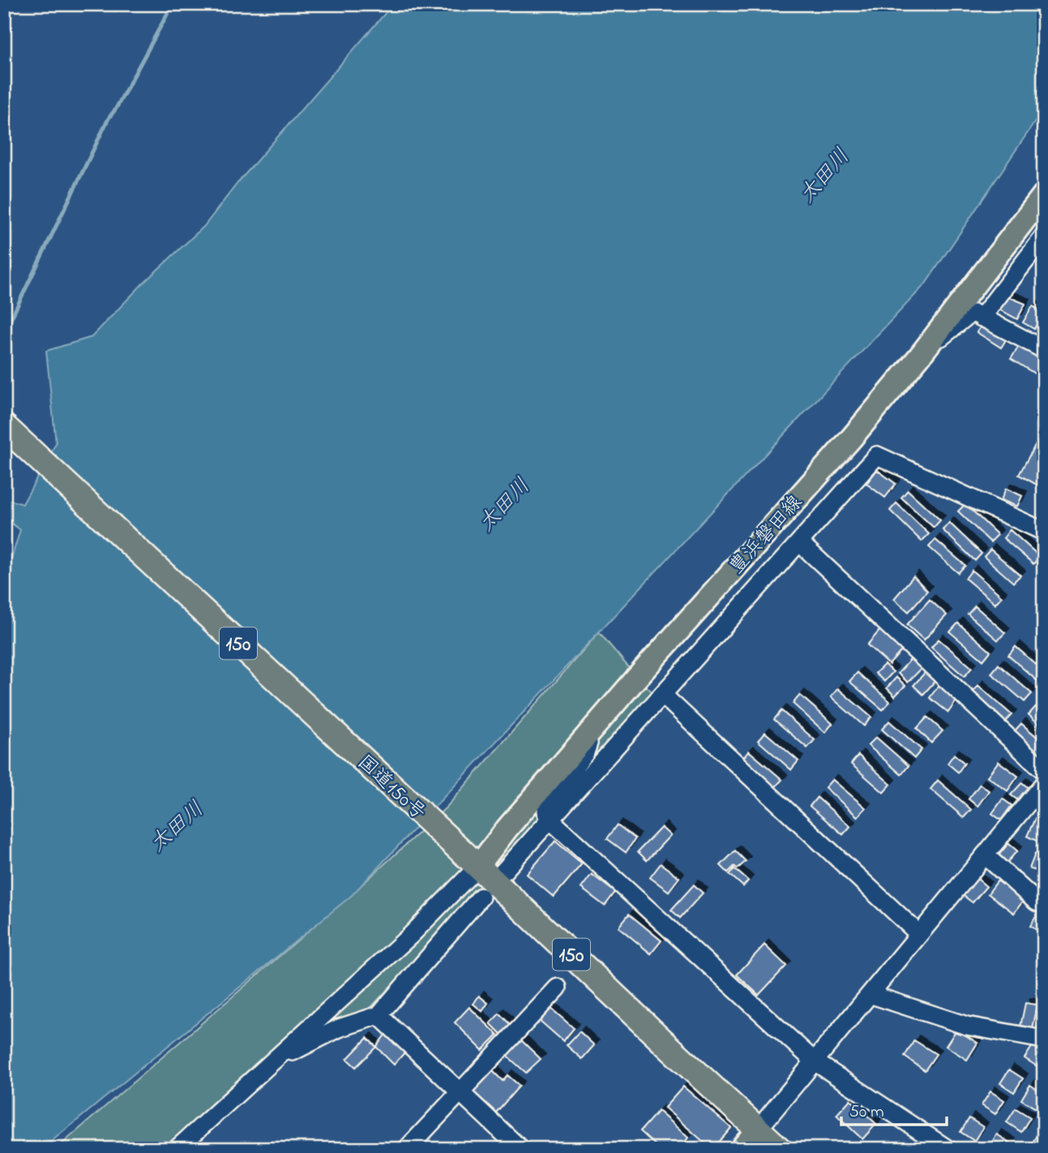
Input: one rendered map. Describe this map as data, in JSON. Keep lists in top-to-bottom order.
{
  "streets": {
    "highway": ["150", "国道150号"],
    "main road": ["豊浜磐田線"]
  },
  "crossings": [
    ["豊浜磐田線", "国道150号"]
  ],
  "water": ["太田川"],
  "scale_bar": "50 m"
}
